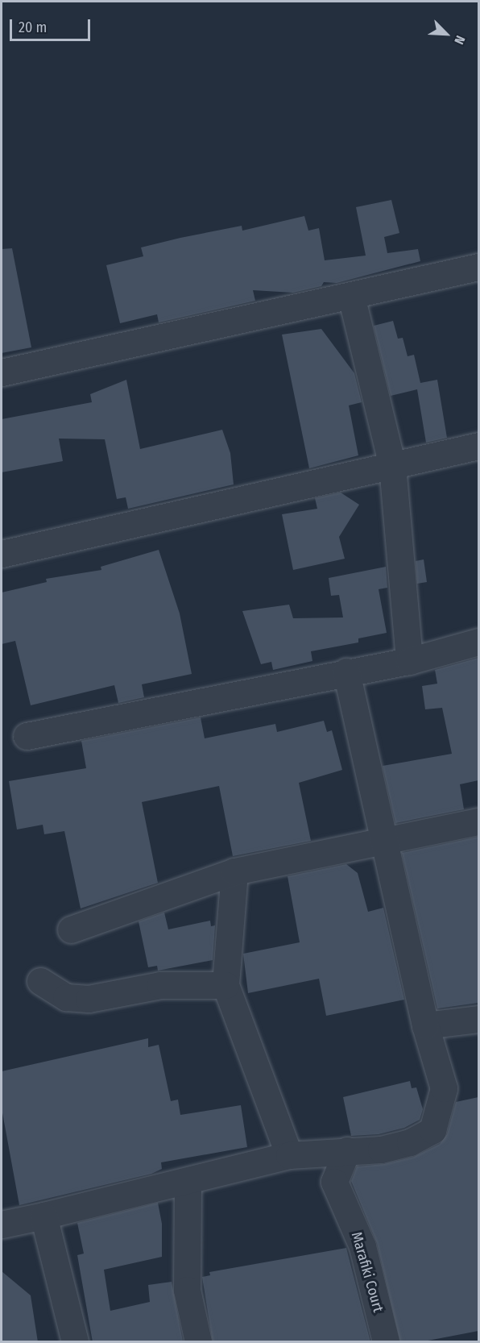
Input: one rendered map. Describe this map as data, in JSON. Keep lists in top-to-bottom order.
{
  "streets": {
    "street": ["Marafiki Court"]
  },
  "scale_bar": "20 m",
  "north": "bottom right"
}
